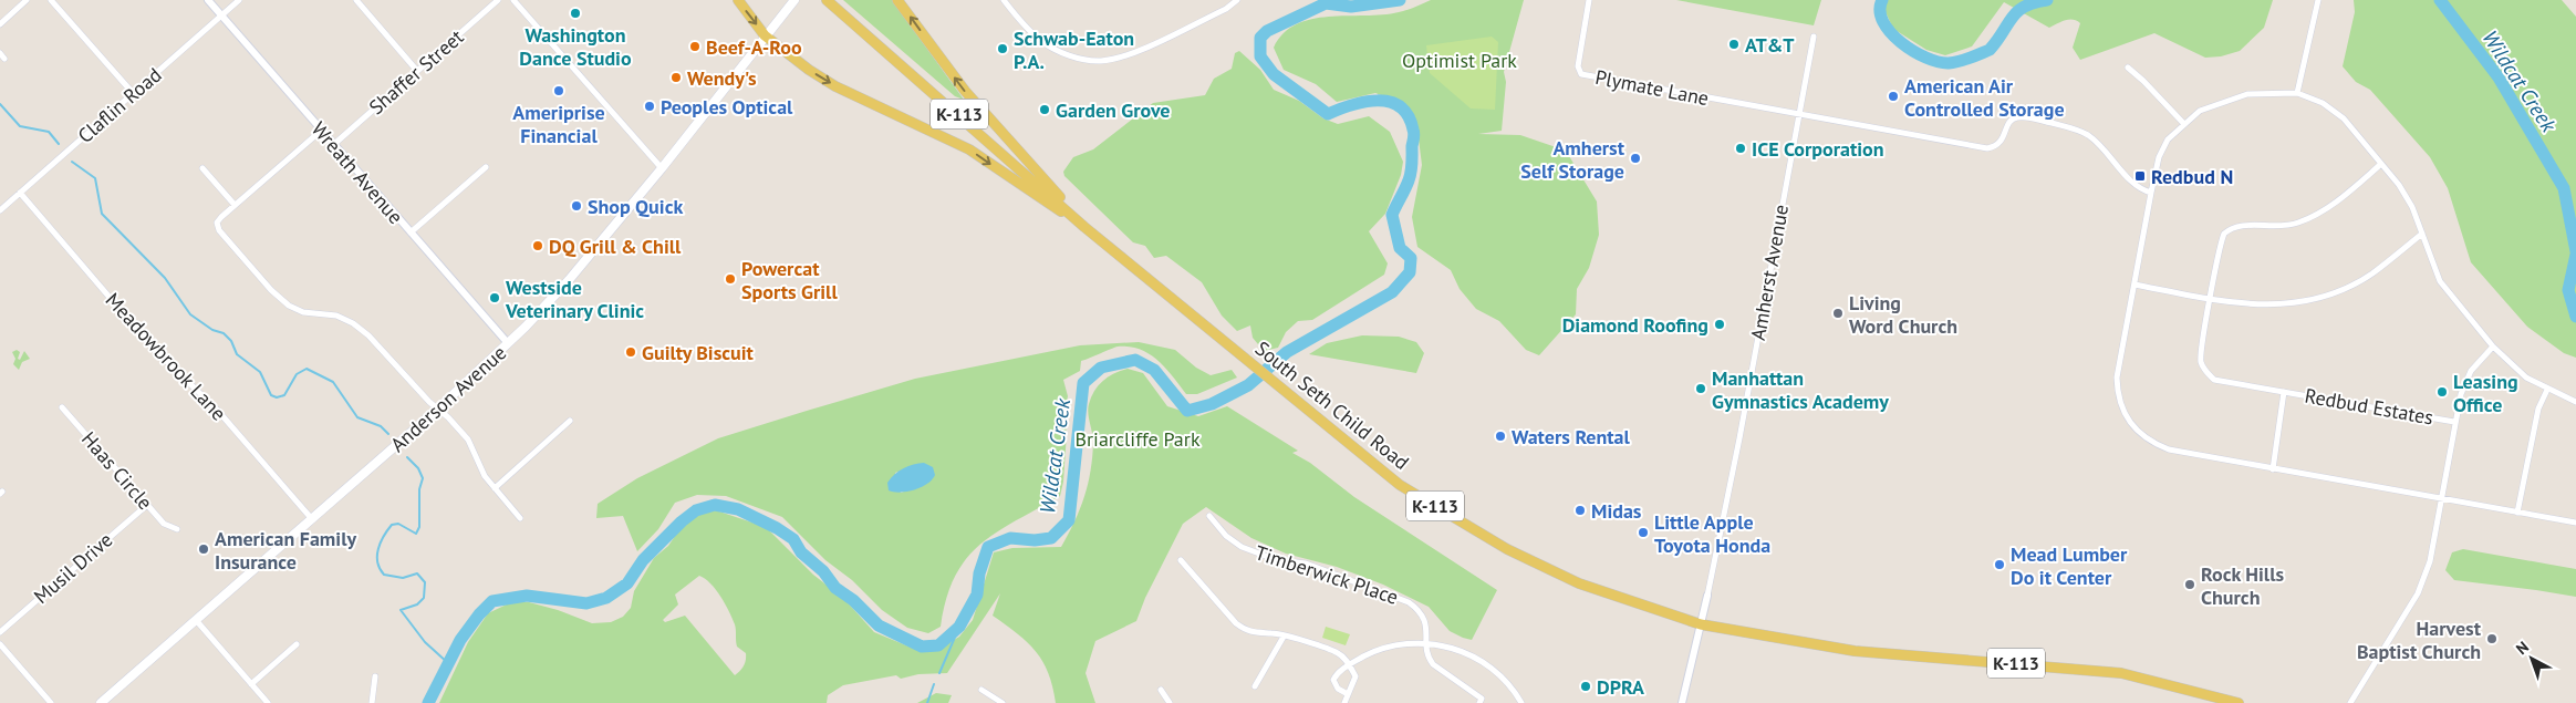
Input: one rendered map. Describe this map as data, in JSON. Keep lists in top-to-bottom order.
{
  "streets": {
    "main road": ["K-113", "Anderson Avenue", "South Seth Child Road"],
    "street": [
      "Shaffer Street",
      "Plymate Lane",
      "Claflin Road",
      "Wreath Avenue",
      "Amherst Avenue",
      "Meadowbrook Lane",
      "Redbud Estates",
      "Haas Circle",
      "Musil Drive",
      "Timberwick Place"
    ]
  },
  "crossings": [
    ["Shaffer Street", "Wreath Avenue"],
    ["Plymate Lane", "Amherst Avenue"],
    ["Claflin Road", "Wreath Avenue"],
    ["Claflin Road", "Meadowbrook Lane"],
    ["Wreath Avenue", "Anderson Avenue"],
    ["Amherst Avenue", "South Seth Child Road"],
    ["Meadowbrook Lane", "Anderson Avenue"],
    ["Haas Circle", "Musil Drive"]
  ],
  "water": ["Wildcat Creek"],
  "parks": ["Optimist Park", "Briarcliffe Park"],
  "places": {
    "other": [
      "Washington Dance Studio",
      "AT&T",
      "Beef-A-Roo",
      "Schwab-Eaton P.A.",
      "Wendy's",
      "Ameriprise Financial",
      "American Air Controlled Storage",
      "Peoples Optical",
      "Garden Grove",
      "ICE Corporation",
      "Amherst Self Storage",
      "Shop Quick",
      "DQ Grill & Chill",
      "Powercat Sports Grill",
      "Westside Veterinary Clinic",
      "Living Word Church",
      "Diamond Roofing",
      "Guilty Biscuit",
      "Manhattan Gymnastics Academy",
      "Leasing Office",
      "Waters Rental",
      "Midas",
      "Little Apple Toyota Honda",
      "American Family Insurance",
      "Mead Lumber Do it Center",
      "Rock Hills Church",
      "Harvest Baptist Church",
      "DPRA"
    ],
    "transit": ["Redbud N"]
  },
  "north": "top left"
}
